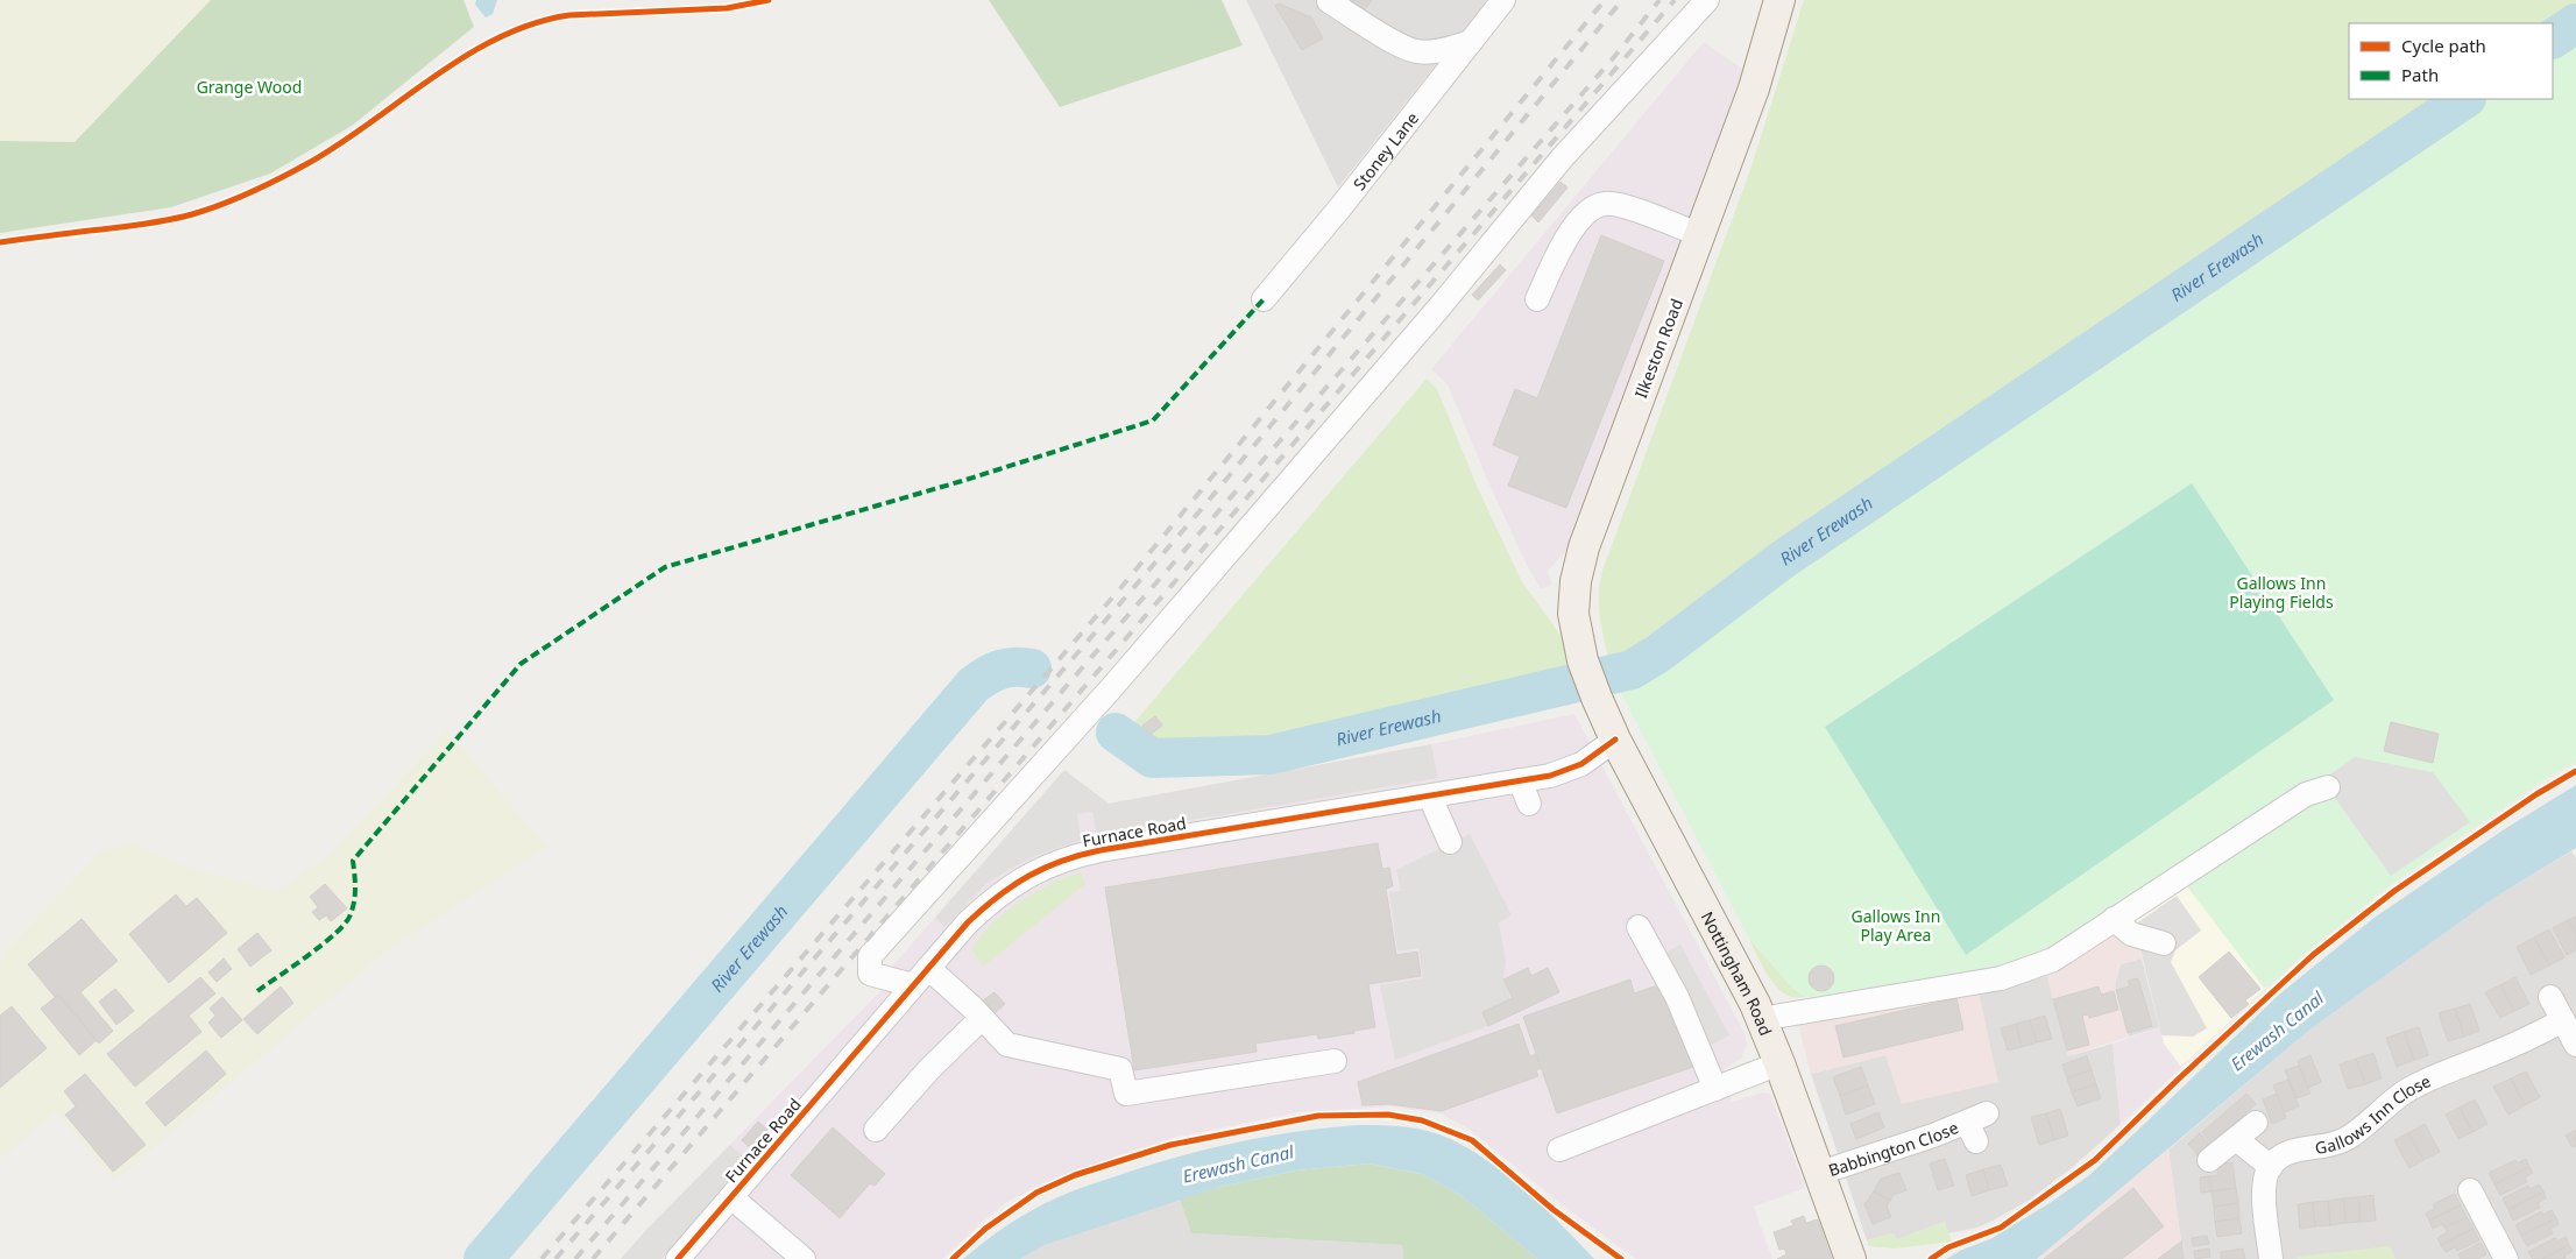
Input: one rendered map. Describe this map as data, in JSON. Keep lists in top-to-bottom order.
{
  "streets": {
    "main road": ["Ilkeston Road", "Nottingham Road"],
    "street": [
      "Stoney Lane",
      "Furnace Road",
      "Gallows Inn Close",
      "Babbington Close"
    ]
  },
  "crossings": [
    ["Ilkeston Road", "Nottingham Road"],
    ["Furnace Road", "Nottingham Road"],
    ["Nottingham Road", "Babbington Close"]
  ],
  "water": ["River Erewash", "Erewash Canal"],
  "parks": ["Grange Wood", "Gallows Inn Playing Fields", "Gallows Inn Play Area"],
  "legend": ["Cycle path", "Path"]
}
